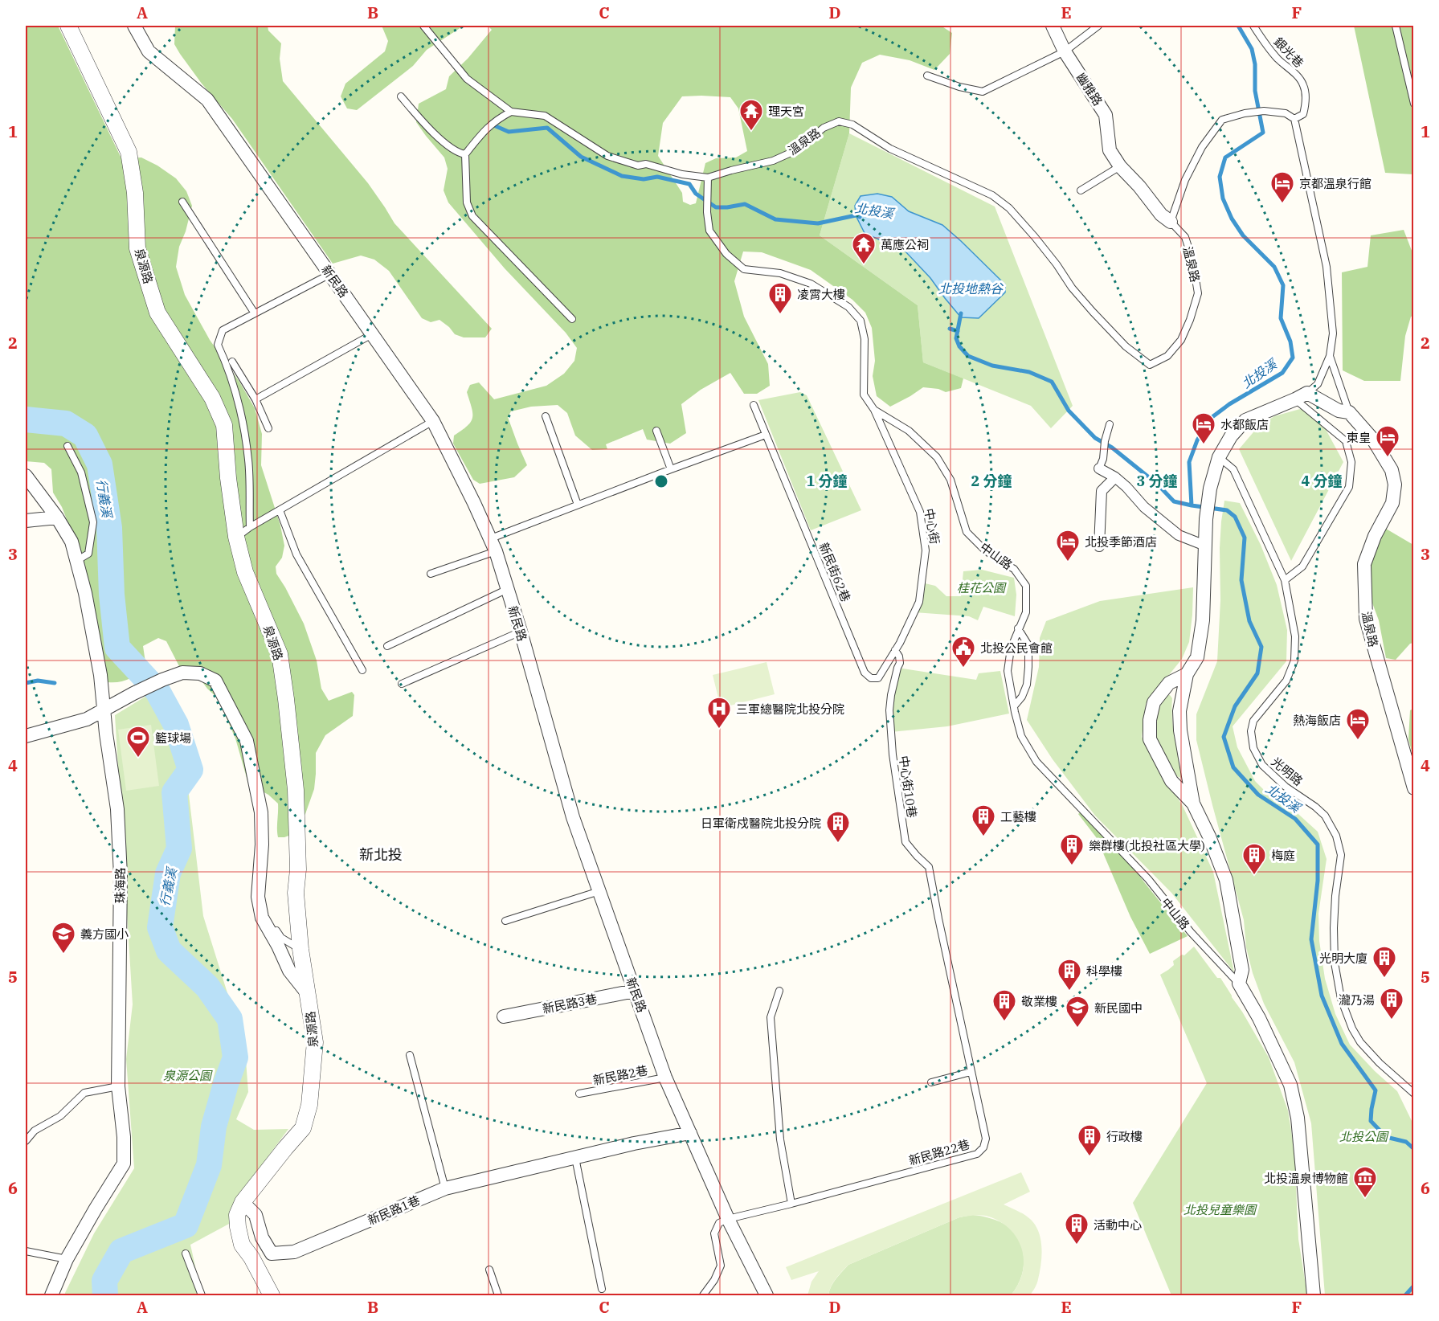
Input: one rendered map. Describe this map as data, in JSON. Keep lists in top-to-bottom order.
{
  "streets": {
    "street": [
      "幽雅路",
      "溫泉路",
      "泉源路",
      "新民路",
      "中山路",
      "珠海路",
      "新民路3巷",
      "新民路1巷"
    ],
    "lane": [
      "銀光巷",
      "中心街",
      "新民街62巷",
      "光明路",
      "中心街10巷",
      "新民路2巷",
      "新民路22巷"
    ]
  },
  "crossings": [
    ["幽雅路", "溫泉路"],
    ["泉源路", "新民路1巷"],
    ["新民路", "新民路3巷"],
    ["新民路", "新民路2巷"],
    ["新民路", "新民路22巷"],
    ["新民路", "新民路1巷"],
    ["中心街", "中山路"],
    ["中心街", "新民街62巷"],
    ["中心街", "中心街10巷"],
    ["新民街62巷", "中心街10巷"],
    ["中心街10巷", "新民路22巷"]
  ],
  "districts": ["新北投"],
  "water": ["北投溪", "北投地熱谷", "行義溪"],
  "parks": [
    "桂花公園",
    "泉源公園",
    "北投公園",
    "北投兒童樂園"
  ],
  "places": {
    "temple": ["理天宮", "萬應公祠"],
    "hotel": [
      "京都溫泉行館",
      "水都飯店",
      "東皇",
      "北投季節酒店",
      "熱海飯店"
    ],
    "building": [
      "凌霄大樓",
      "工藝樓",
      "日軍衛戍醫院北投分院",
      "樂群樓(北投社區大學)",
      "梅庭",
      "光明大廈",
      "科學樓",
      "瀧乃湯",
      "敬業樓",
      "行政樓",
      "活動中心"
    ],
    "public building": ["北投公民會館"],
    "hospital": ["三軍總醫院北投分院"],
    "sports": ["籃球場"],
    "school or university": ["義方國小", "新民國中"],
    "museum": ["北投溫泉博物館"]
  },
  "grid": {
    "columns": [
      "A",
      "B",
      "C",
      "D",
      "E",
      "F"
    ],
    "rows": [
      "1",
      "2",
      "3",
      "4",
      "5",
      "6"
    ]
  },
  "rings": [
    "1 分鐘",
    "2 分鐘",
    "3 分鐘",
    "4 分鐘"
  ]
}
